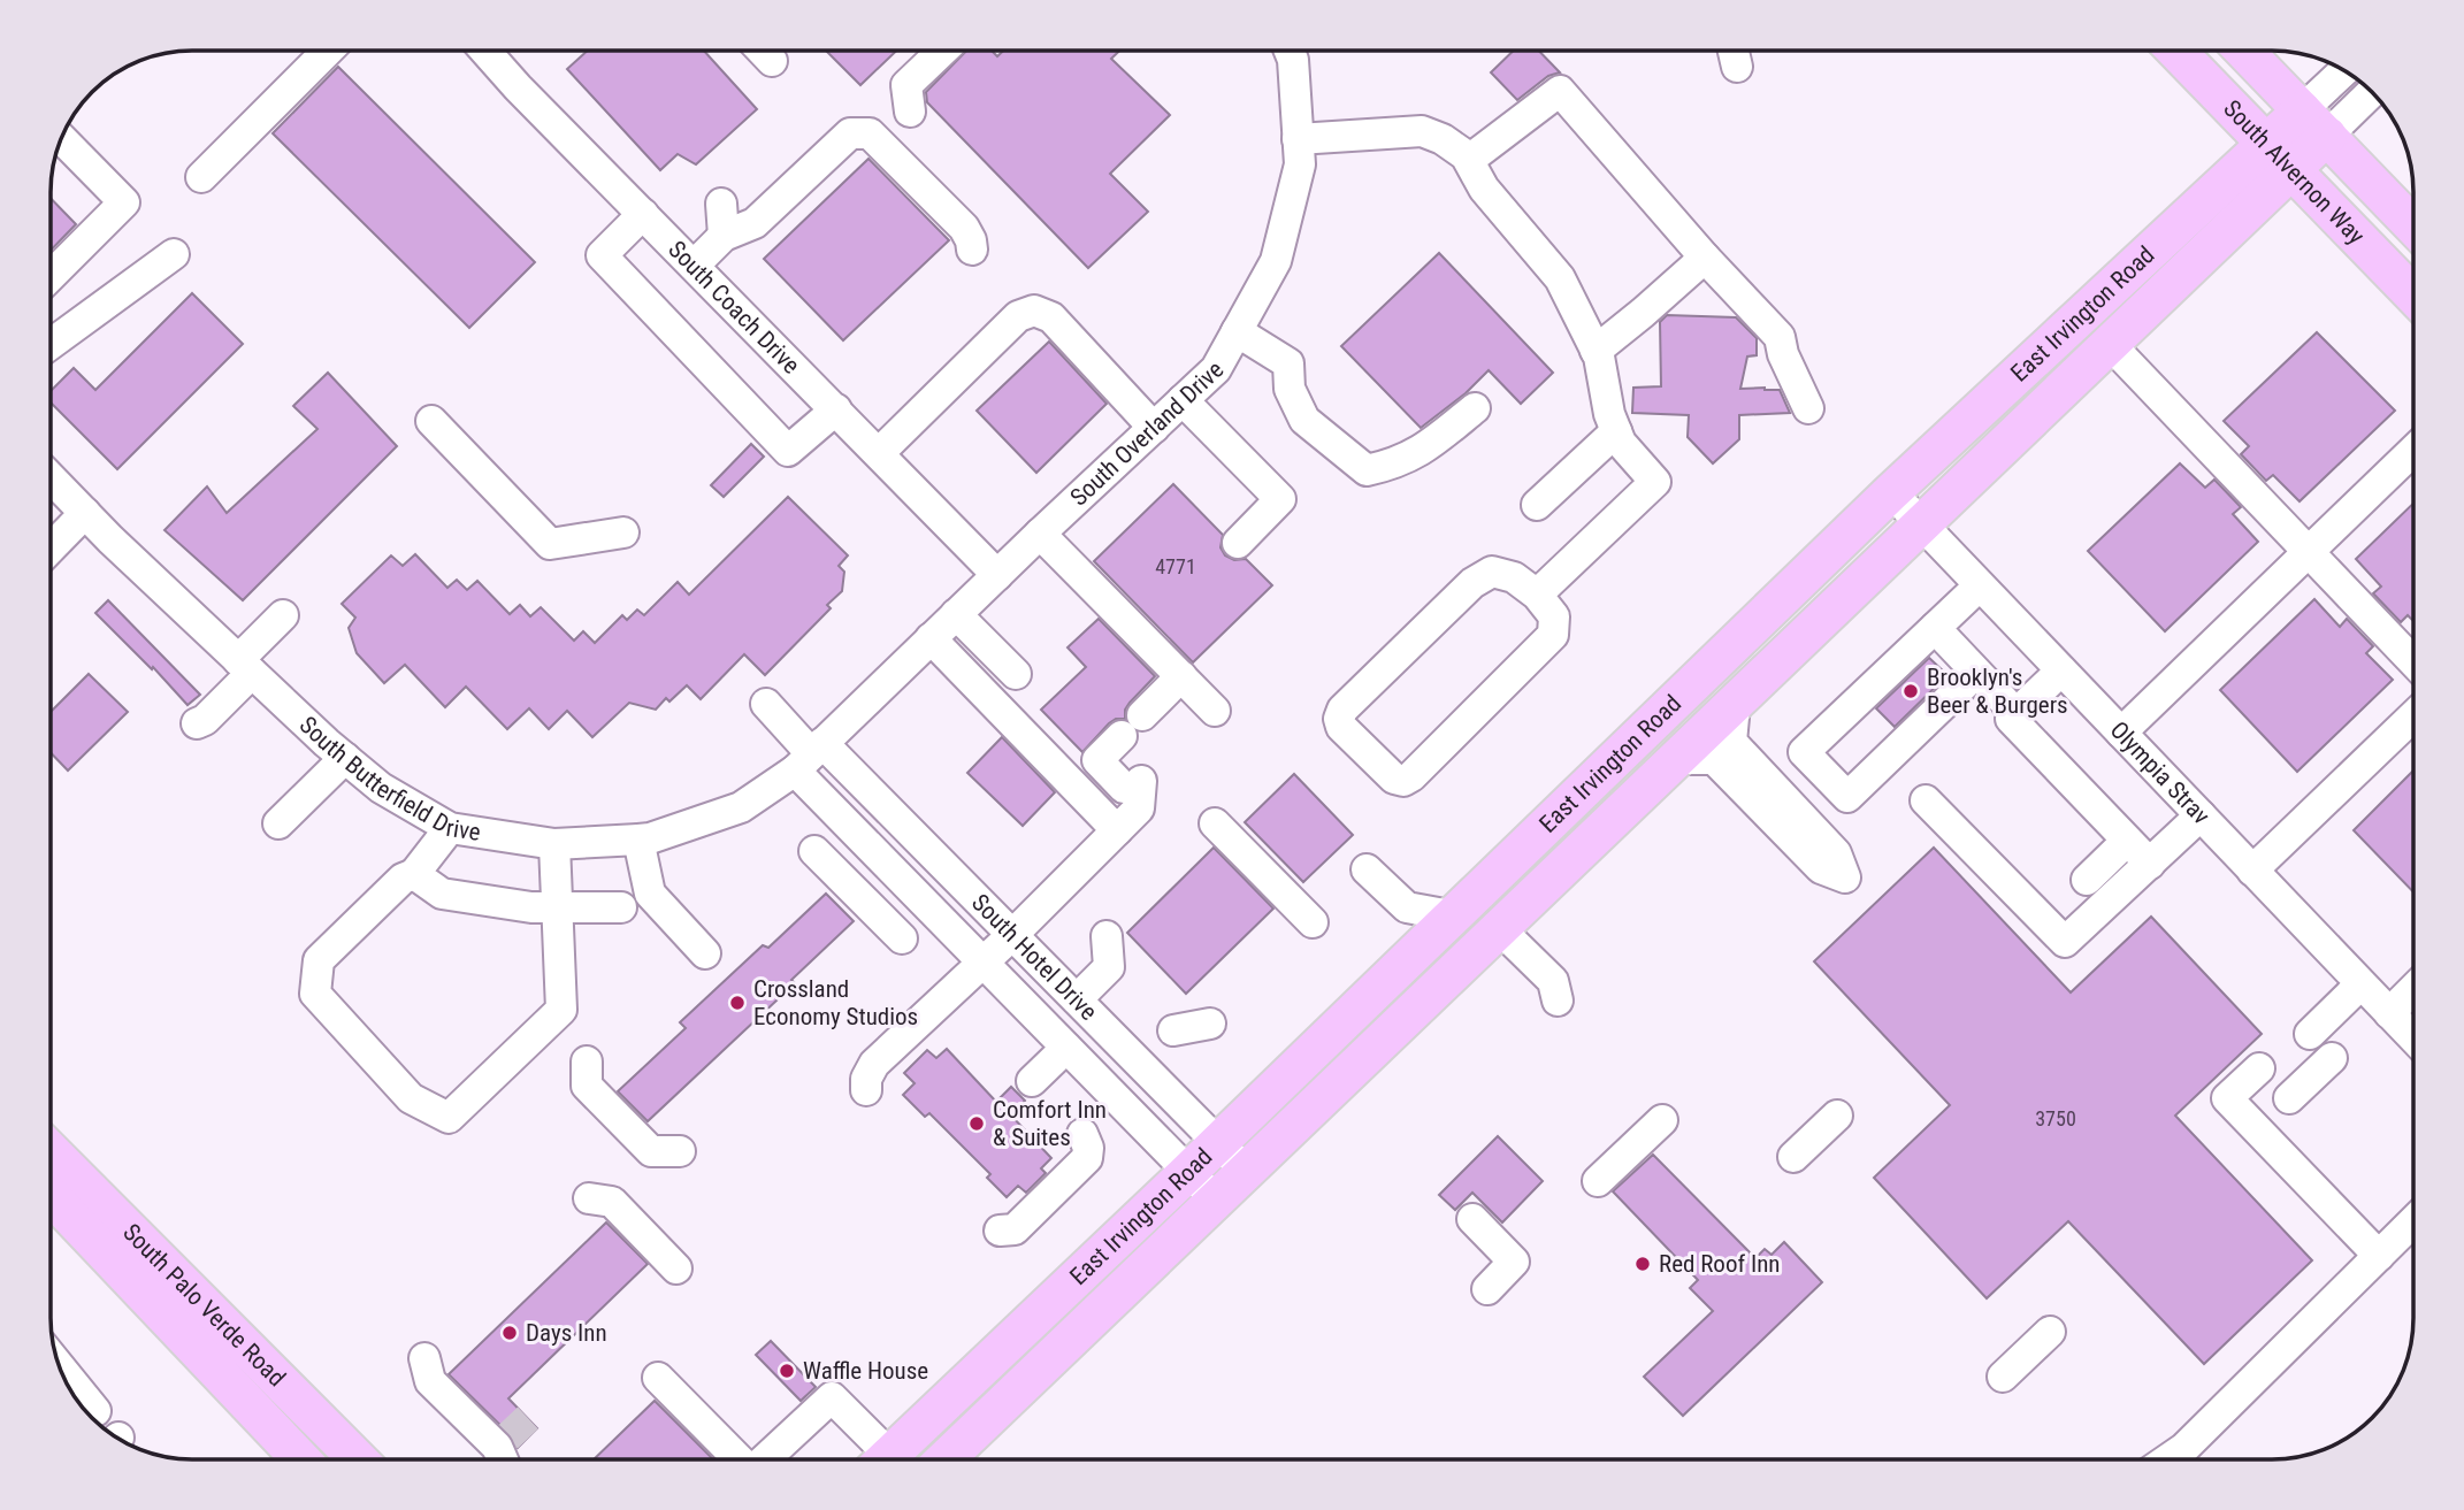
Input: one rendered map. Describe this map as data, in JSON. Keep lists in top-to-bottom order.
{
  "streets": {
    "main road": ["South Alvernon Way", "East Irvington Road", "South Palo Verde Road"],
    "street": [
      "South Coach Drive",
      "South Overland Drive",
      "Olympia Strav",
      "South Butterfield Drive",
      "South Hotel Drive"
    ]
  },
  "crossings": [
    ["South Alvernon Way", "East Irvington Road"],
    ["South Coach Drive", "South Overland Drive"],
    ["East Irvington Road", "Olympia Strav"],
    ["East Irvington Road", "South Hotel Drive"],
    ["South Overland Drive", "South Butterfield Drive"],
    ["South Overland Drive", "South Hotel Drive"],
    ["South Butterfield Drive", "South Hotel Drive"]
  ],
  "places": [
    "Brooklyn's Beer & Burgers",
    "Crossland Economy Studios",
    "Comfort Inn & Suites",
    "Red Roof Inn",
    "Days Inn",
    "Waffle House"
  ],
  "house_numbers": ["4771", "3750"]
}
